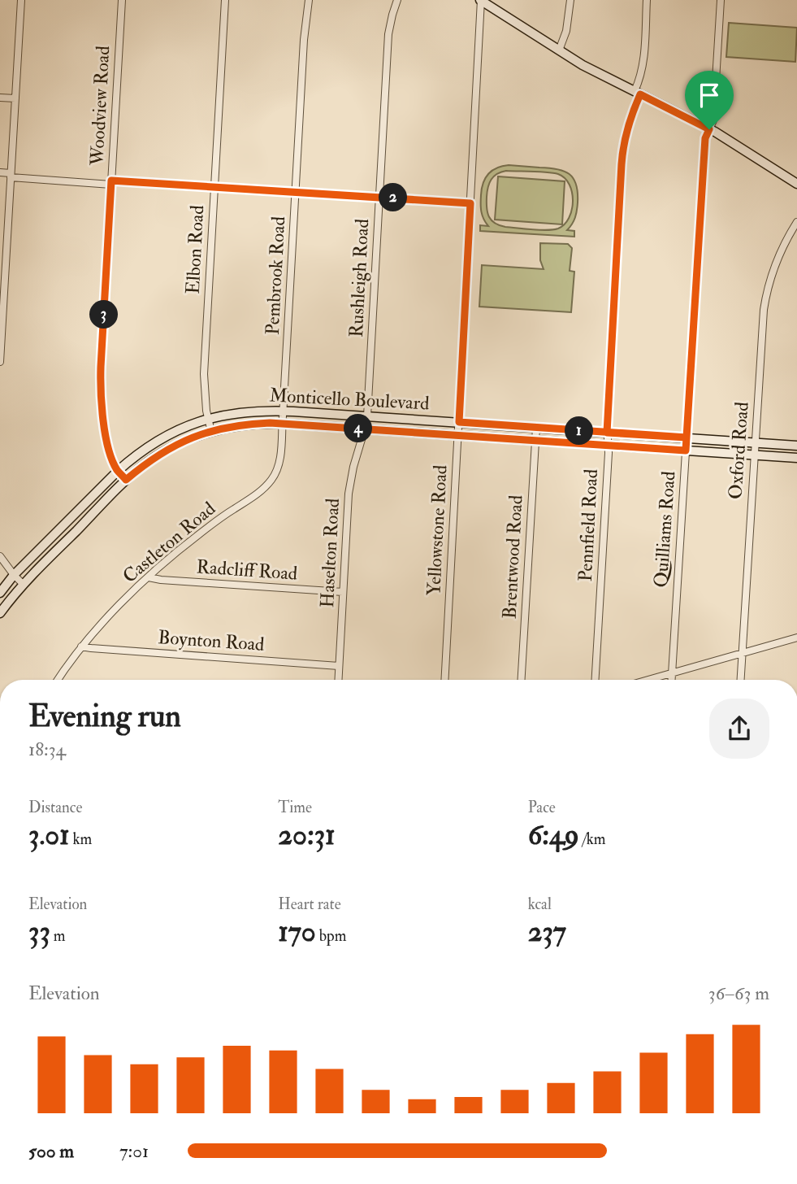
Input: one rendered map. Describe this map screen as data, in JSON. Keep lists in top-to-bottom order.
{
  "streets": {
    "main road": ["Monticello Boulevard"],
    "street": [
      "Woodview Road",
      "Elbon Road",
      "Pembrook Road",
      "Rushleigh Road",
      "Oxford Road",
      "Pennfield Road",
      "Quilliams Road",
      "Yellowstone Road",
      "Castleton Road",
      "Haselton Road",
      "Brentwood Road",
      "Radcliff Road",
      "Boynton Road"
    ]
  },
  "crossings": [
    ["Woodview Road", "Monticello Boulevard"],
    ["Elbon Road", "Monticello Boulevard"],
    ["Pembrook Road", "Monticello Boulevard"],
    ["Pembrook Road", "Castleton Road"],
    ["Rushleigh Road", "Monticello Boulevard"],
    ["Rushleigh Road", "Haselton Road"],
    ["Monticello Boulevard", "Oxford Road"],
    ["Monticello Boulevard", "Pennfield Road"],
    ["Monticello Boulevard", "Quilliams Road"],
    ["Monticello Boulevard", "Yellowstone Road"],
    ["Monticello Boulevard", "Castleton Road"],
    ["Monticello Boulevard", "Haselton Road"],
    ["Monticello Boulevard", "Brentwood Road"],
    ["Castleton Road", "Radcliff Road"],
    ["Castleton Road", "Boynton Road"],
    ["Haselton Road", "Radcliff Road"],
    ["Haselton Road", "Boynton Road"]
  ],
  "page": {
    "pins": [
      "2",
      "3",
      "4",
      "1"
    ],
    "heading": ["Evening run", "18:34"],
    "stats": [
      ["Distance", "3.01 km"],
      ["Time", "20:31"],
      ["Pace", "6:49 /km"],
      ["Elevation", "33 m"],
      ["Heart rate", "170 bpm"],
      ["kcal", "237"]
    ],
    "chart": ["Elevation", "36–63 m"],
    "list": [
      {
        "name": "500 m",
        "note": "7:01"
      }
    ]
  }
}
